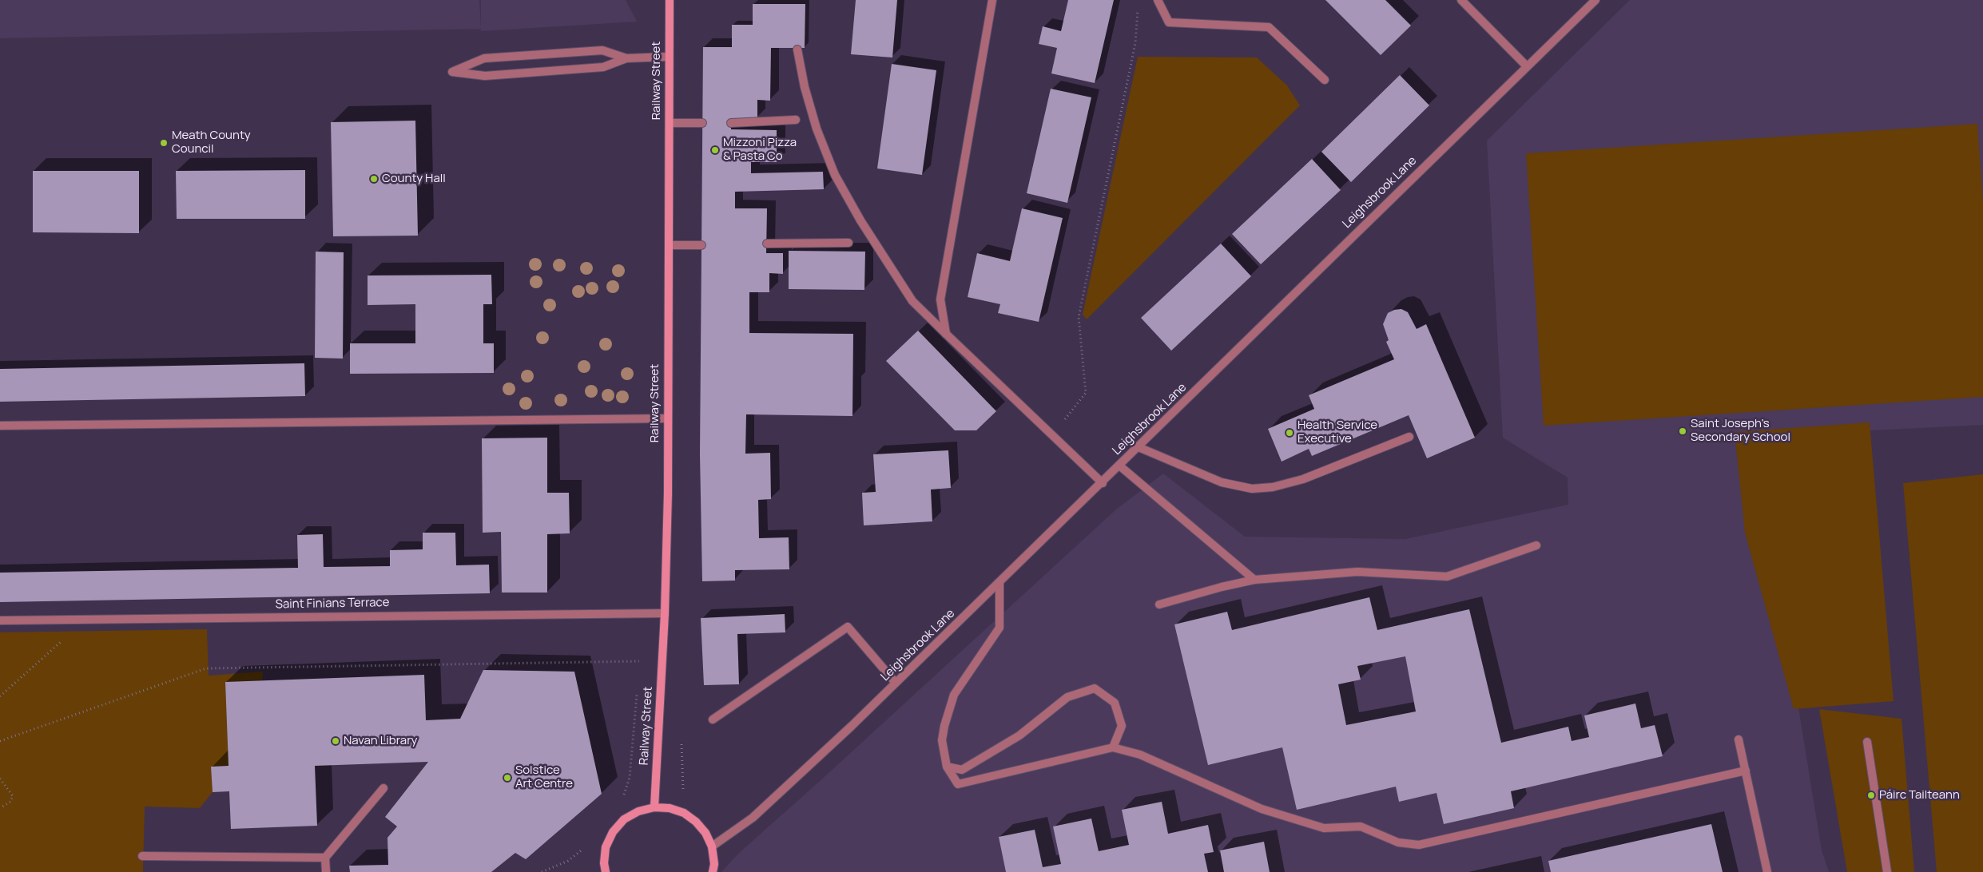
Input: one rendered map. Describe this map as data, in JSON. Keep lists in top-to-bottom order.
{
  "streets": {
    "main road": ["Railway Street"],
    "street": ["Leighsbrook Lane", "Saint Finians Terrace"]
  },
  "crossings": [
    ["Railway Street", "Saint Finians Terrace"]
  ],
  "places": [
    "Meath County Council",
    "Mizzoni Pizza & Pasta Co",
    "County Hall",
    "Saint Joseph's Secondary School",
    "Health Service Executive",
    "Navan Library",
    "Solstice Art Centre",
    "Páirc Tailteann"
  ]
}
